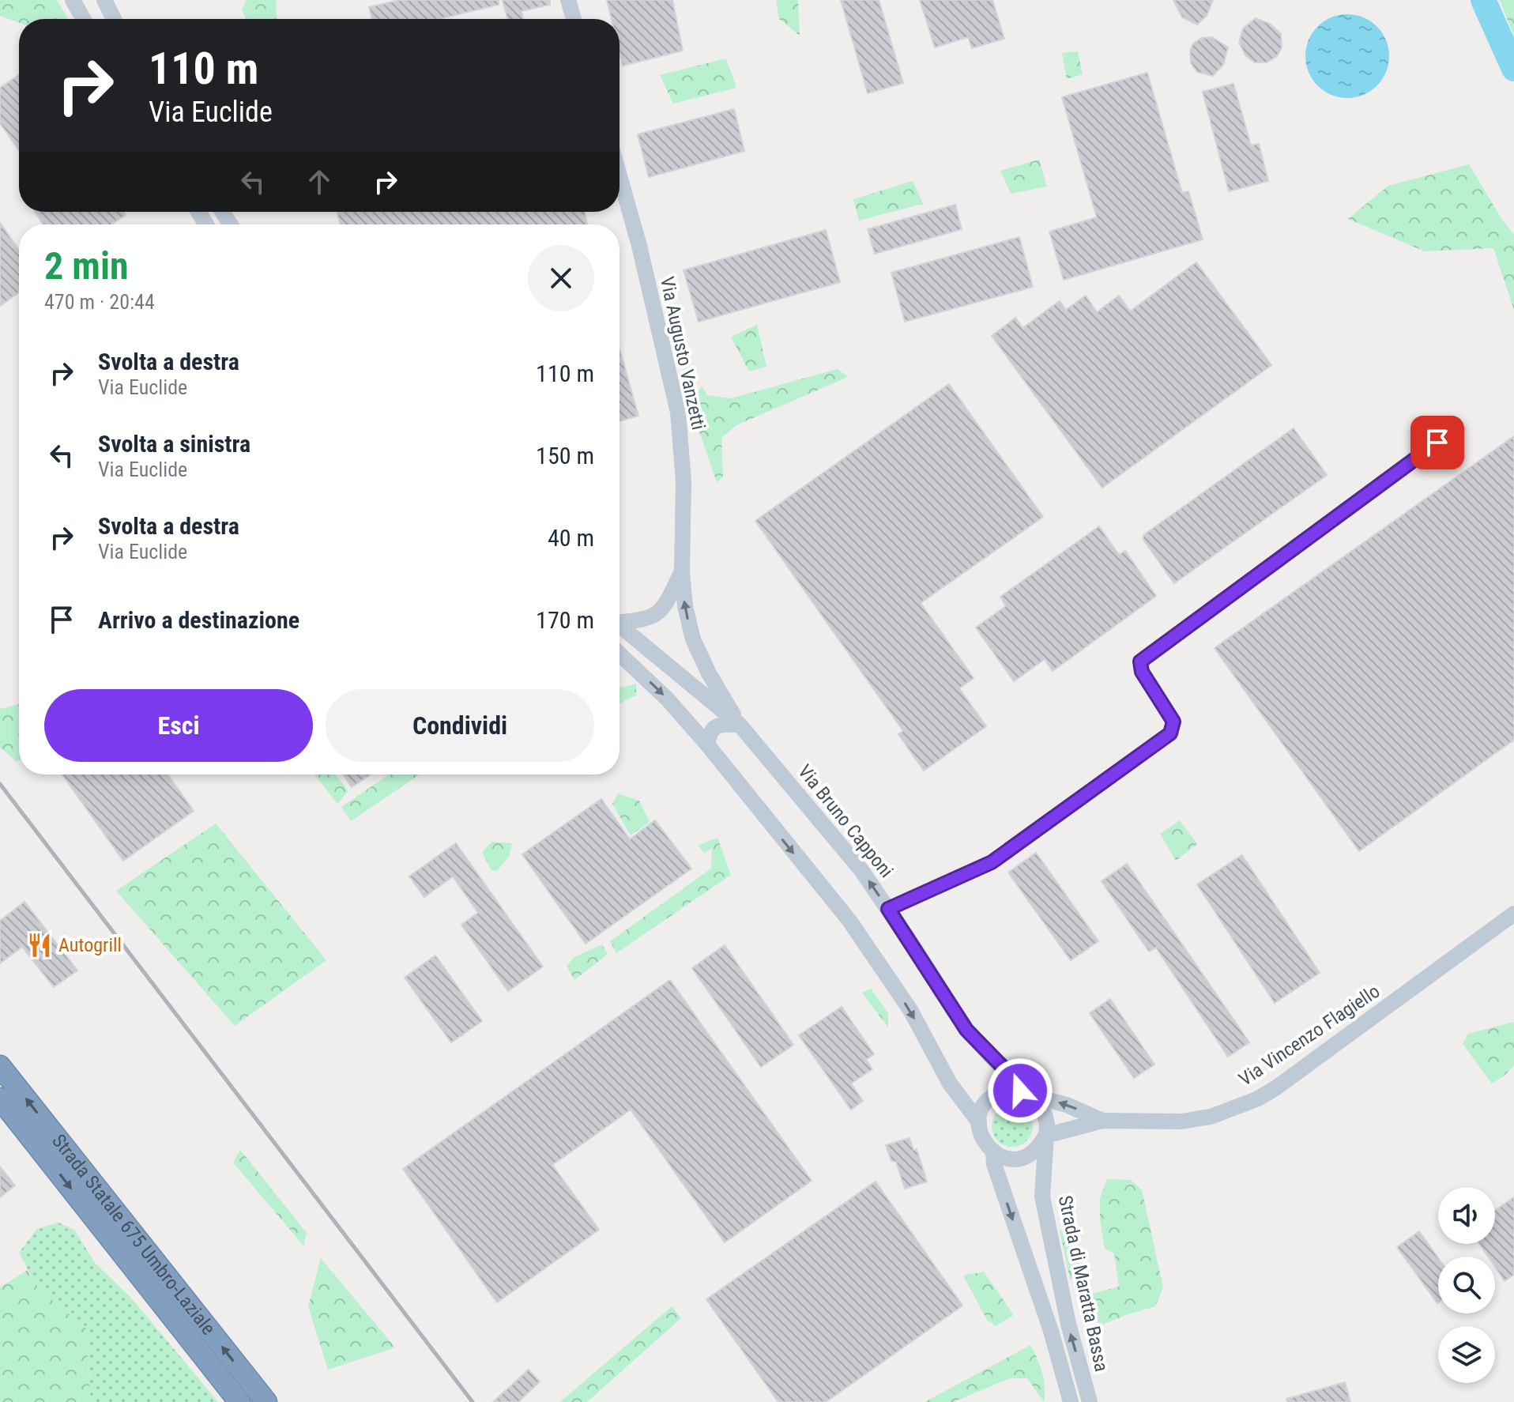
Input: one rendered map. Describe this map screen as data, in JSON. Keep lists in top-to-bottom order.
{
  "streets": {
    "highway": ["Strada Statale 675 Umbro-Laziale"],
    "main road": [
      "Via Augusto Vanzetti",
      "Via Bruno Capponi",
      "Via Vincenzo Flagiello",
      "Strada di Maratta Bassa"
    ]
  },
  "crossings": [
    ["Via Augusto Vanzetti", "Via Bruno Capponi"],
    ["Via Bruno Capponi", "Via Vincenzo Flagiello"],
    ["Via Bruno Capponi", "Strada di Maratta Bassa"],
    ["Via Vincenzo Flagiello", "Strada di Maratta Bassa"]
  ],
  "places": {
    "restaurant": ["Autogrill"]
  },
  "page": {
    "turn": ["110 m", "Via Euclide"],
    "heading": ["2 min", "470 m · 20:44"],
    "list": [
      {
        "name": "Svolta a destra",
        "note": "Via Euclide",
        "value": "110 m"
      },
      {
        "name": "Svolta a sinistra",
        "note": "Via Euclide",
        "value": "150 m"
      },
      {
        "name": "Svolta a destra",
        "note": "Via Euclide",
        "value": "40 m"
      },
      {
        "name": "Arrivo a destinazione",
        "value": "170 m"
      }
    ],
    "buttons": ["Esci", "Condividi"]
  }
}
